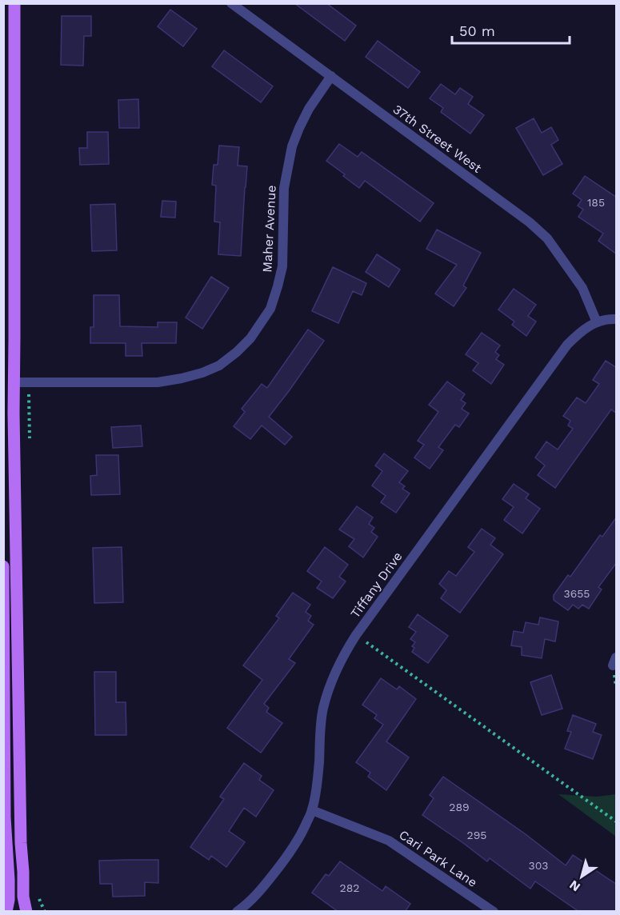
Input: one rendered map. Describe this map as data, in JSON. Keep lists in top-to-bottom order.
{
  "streets": {
    "street": [
      "37th Street West",
      "Maher Avenue",
      "Tiffany Drive",
      "Cari Park Lane"
    ]
  },
  "crossings": [
    ["37th Street West", "Maher Avenue"],
    ["37th Street West", "Tiffany Drive"],
    ["Tiffany Drive", "Cari Park Lane"]
  ],
  "house_numbers": [
    "185",
    "3655",
    "289",
    "295",
    "303",
    "282"
  ],
  "scale_bar": "50 m",
  "north": "bottom left"
}
